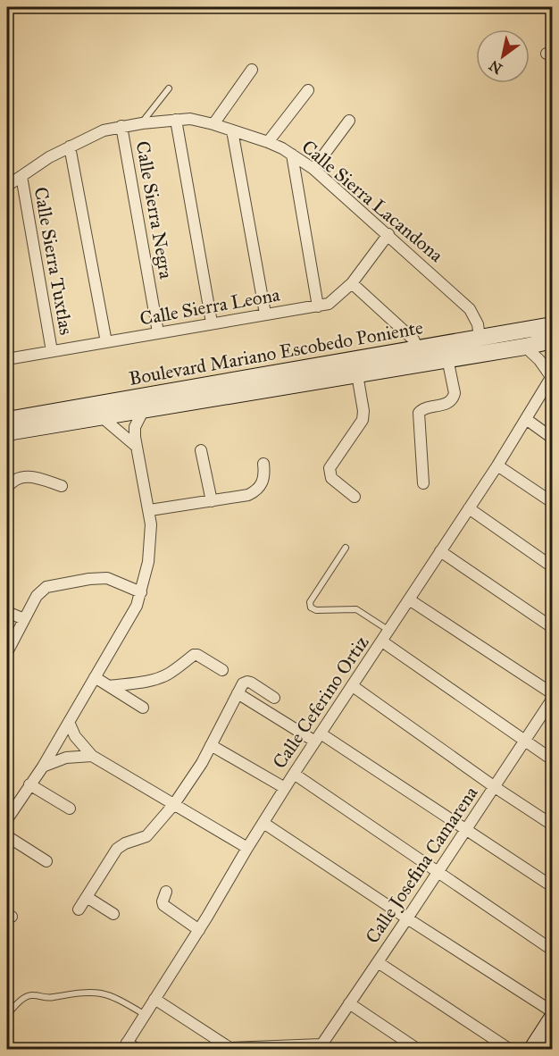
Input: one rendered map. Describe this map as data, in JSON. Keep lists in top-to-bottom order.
{
  "streets": {
    "street": [
      "Calle Sierra Lacandona",
      "Calle Sierra Negra",
      "Calle Sierra Tuxtlas",
      "Calle Sierra Leona",
      "Boulevard Mariano Escobedo Poniente",
      "Calle Ceferino Ortiz",
      "Calle Josefina Camarena"
    ]
  },
  "crossings": [
    ["Calle Sierra Lacandona", "Calle Sierra Negra"],
    ["Calle Sierra Lacandona", "Calle Sierra Tuxtlas"],
    ["Calle Sierra Lacandona", "Calle Sierra Leona"],
    ["Calle Sierra Lacandona", "Boulevard Mariano Escobedo Poniente"],
    ["Calle Sierra Negra", "Calle Sierra Leona"],
    ["Calle Sierra Tuxtlas", "Calle Sierra Leona"],
    ["Boulevard Mariano Escobedo Poniente", "Calle Ceferino Ortiz"]
  ],
  "north": "bottom left"
}
